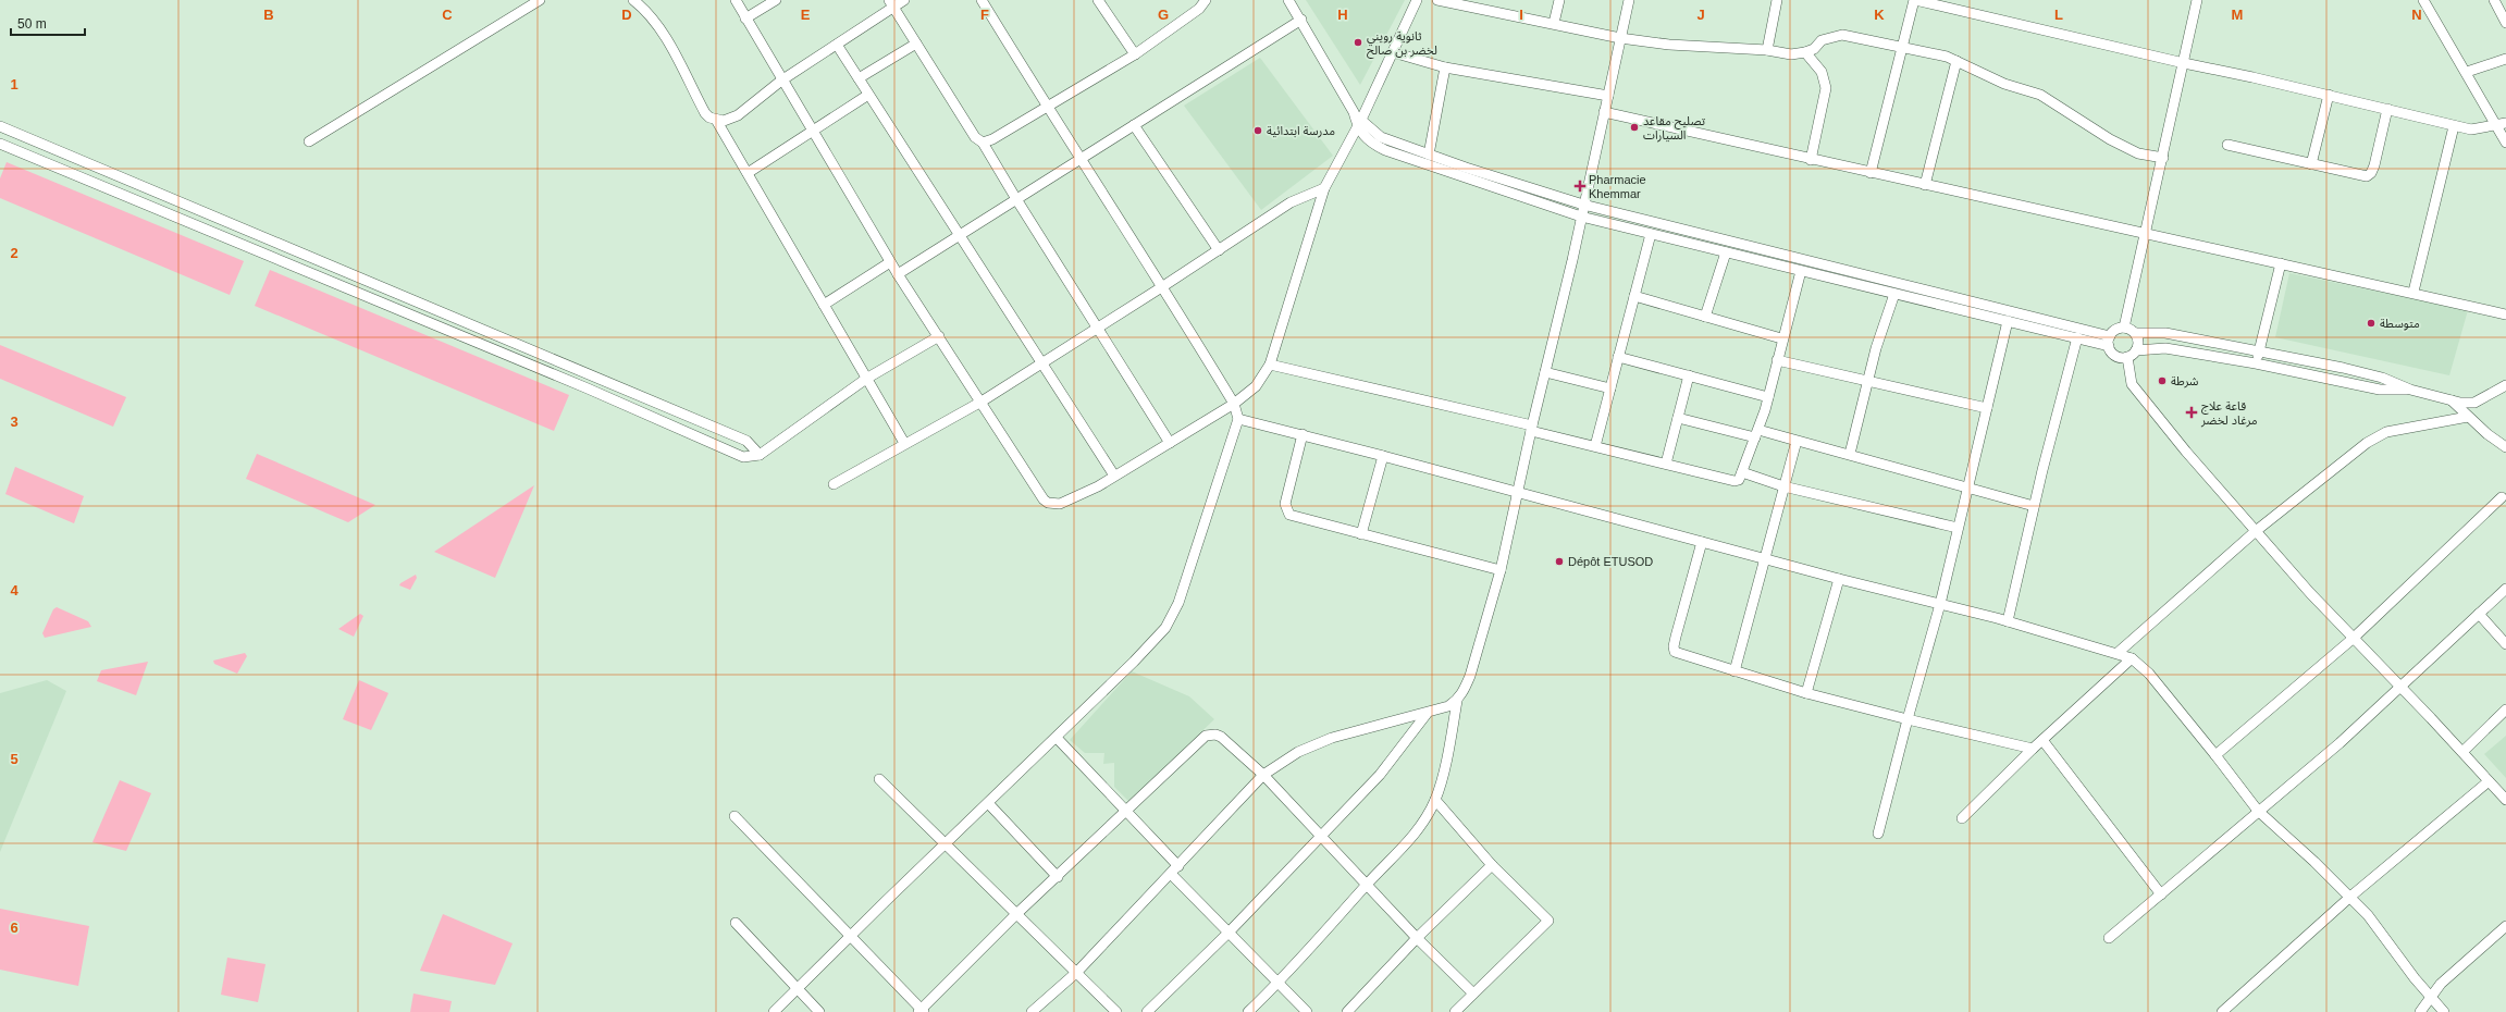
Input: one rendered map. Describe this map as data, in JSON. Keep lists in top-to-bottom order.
{
  "places": {
    "other": [
      "ثانوية رويني لخضر بن صالح",
      "تصليح مقاعد السيارات",
      "مدرسة ابتدائية",
      "متوسطة",
      "شرطة",
      "Dépôt ETUSOD"
    ],
    "health": ["Pharmacie Khemmar", "قاعة علاج مرغاد لخضر"]
  },
  "scale_bar": "50 m",
  "grid": {
    "columns": [
      "B",
      "C",
      "D",
      "E",
      "F",
      "G",
      "H",
      "I",
      "J",
      "K",
      "L",
      "M",
      "N"
    ],
    "rows": [
      "1",
      "2",
      "3",
      "4",
      "5",
      "6"
    ]
  }
}
